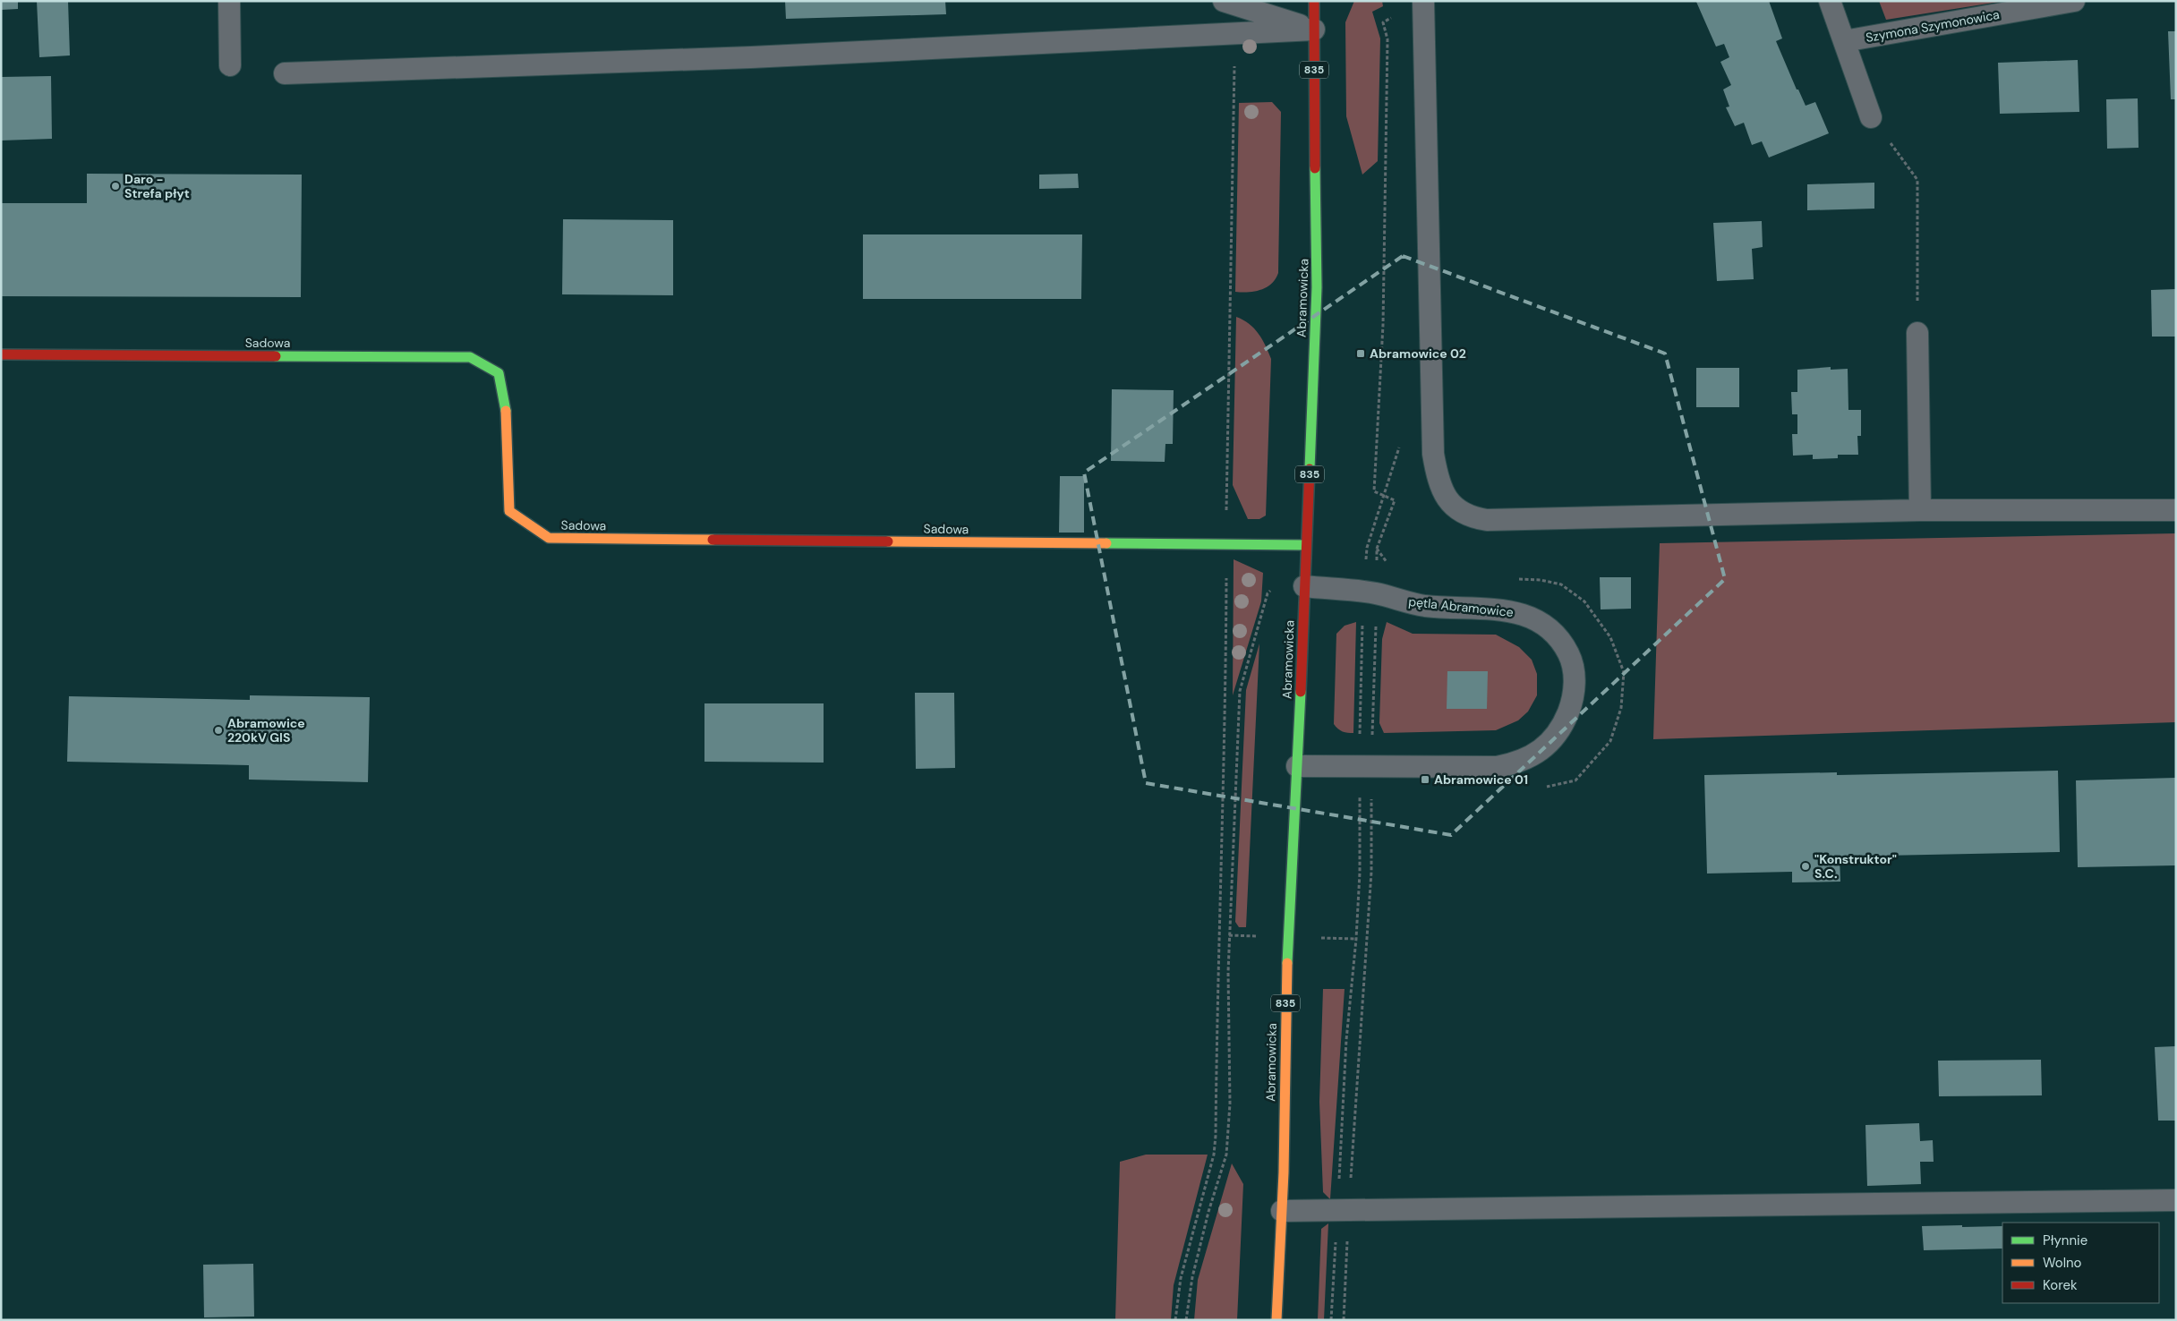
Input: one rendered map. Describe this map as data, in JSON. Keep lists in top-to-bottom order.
{
  "streets": {
    "street": ["835", "Abramowicka", "Sadowa"],
    "lane": ["Szymona Szymonowica", "pętla Abramowice"]
  },
  "crossings": [
    ["Abramowicka", "Sadowa"],
    ["Abramowicka", "pętla Abramowice"]
  ],
  "places": {
    "other": ["Daro - Strefa płyt", "Abramowice 220kV GIS", "\"Konstruktor\" S.C."],
    "transit": ["Abramowice 02", "Abramowice 01"]
  },
  "legend": ["Płynnie", "Wolno", "Korek"]
}
